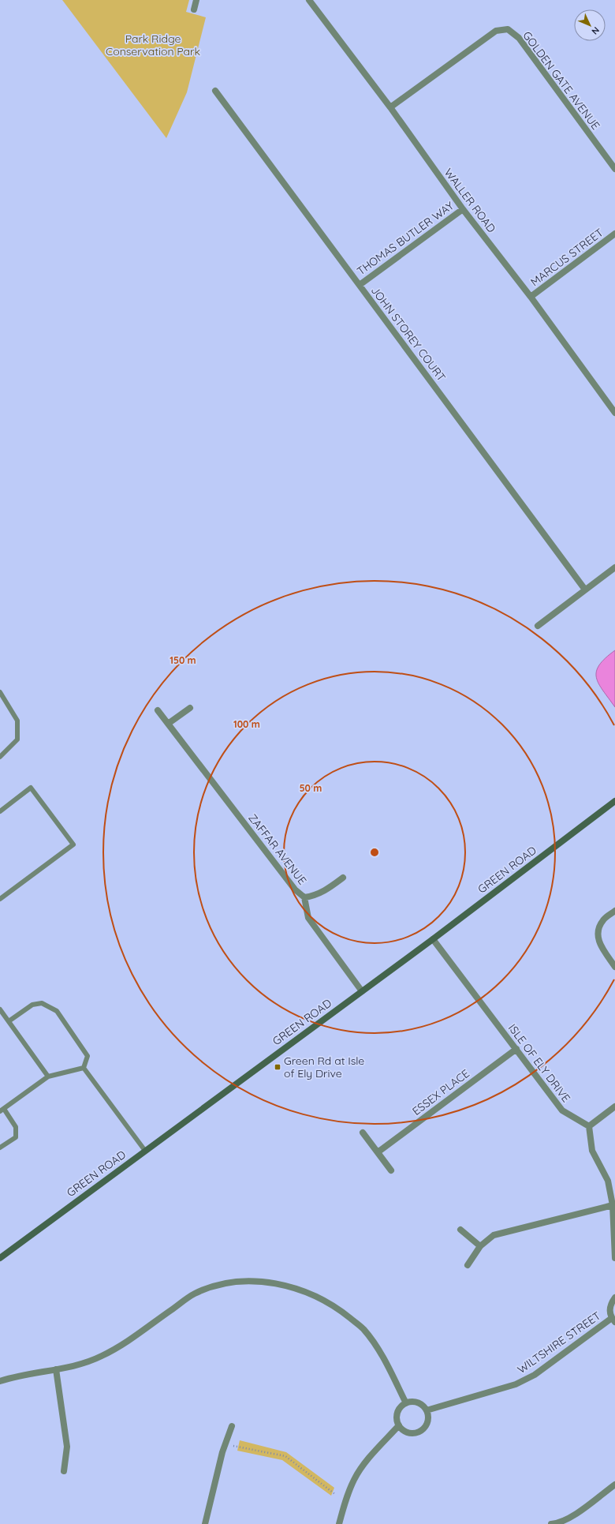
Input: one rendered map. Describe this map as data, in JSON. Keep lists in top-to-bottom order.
{
  "streets": {
    "street": [
      "GOLDEN GATE AVENUE",
      "WALLER ROAD",
      "THOMAS BUTLER WAY",
      "MARCUS STREET",
      "JOHN STOREY COURT",
      "ZAFFAR AVENUE",
      "GREEN ROAD",
      "ISLE OF ELY DRIVE",
      "ESSEX PLACE",
      "WILTSHIRE STREET"
    ]
  },
  "crossings": [
    ["GOLDEN GATE AVENUE", "WALLER ROAD"],
    ["WALLER ROAD", "THOMAS BUTLER WAY"],
    ["WALLER ROAD", "MARCUS STREET"],
    ["THOMAS BUTLER WAY", "JOHN STOREY COURT"],
    ["ZAFFAR AVENUE", "GREEN ROAD"],
    ["GREEN ROAD", "ISLE OF ELY DRIVE"],
    ["ISLE OF ELY DRIVE", "ESSEX PLACE"]
  ],
  "parks": ["Park Ridge Conservation Park"],
  "places": {
    "transit": ["Green Rd at Isle of Ely Drive"]
  },
  "north": "bottom right",
  "rings": ["150 m", "100 m", "50 m"]
}
